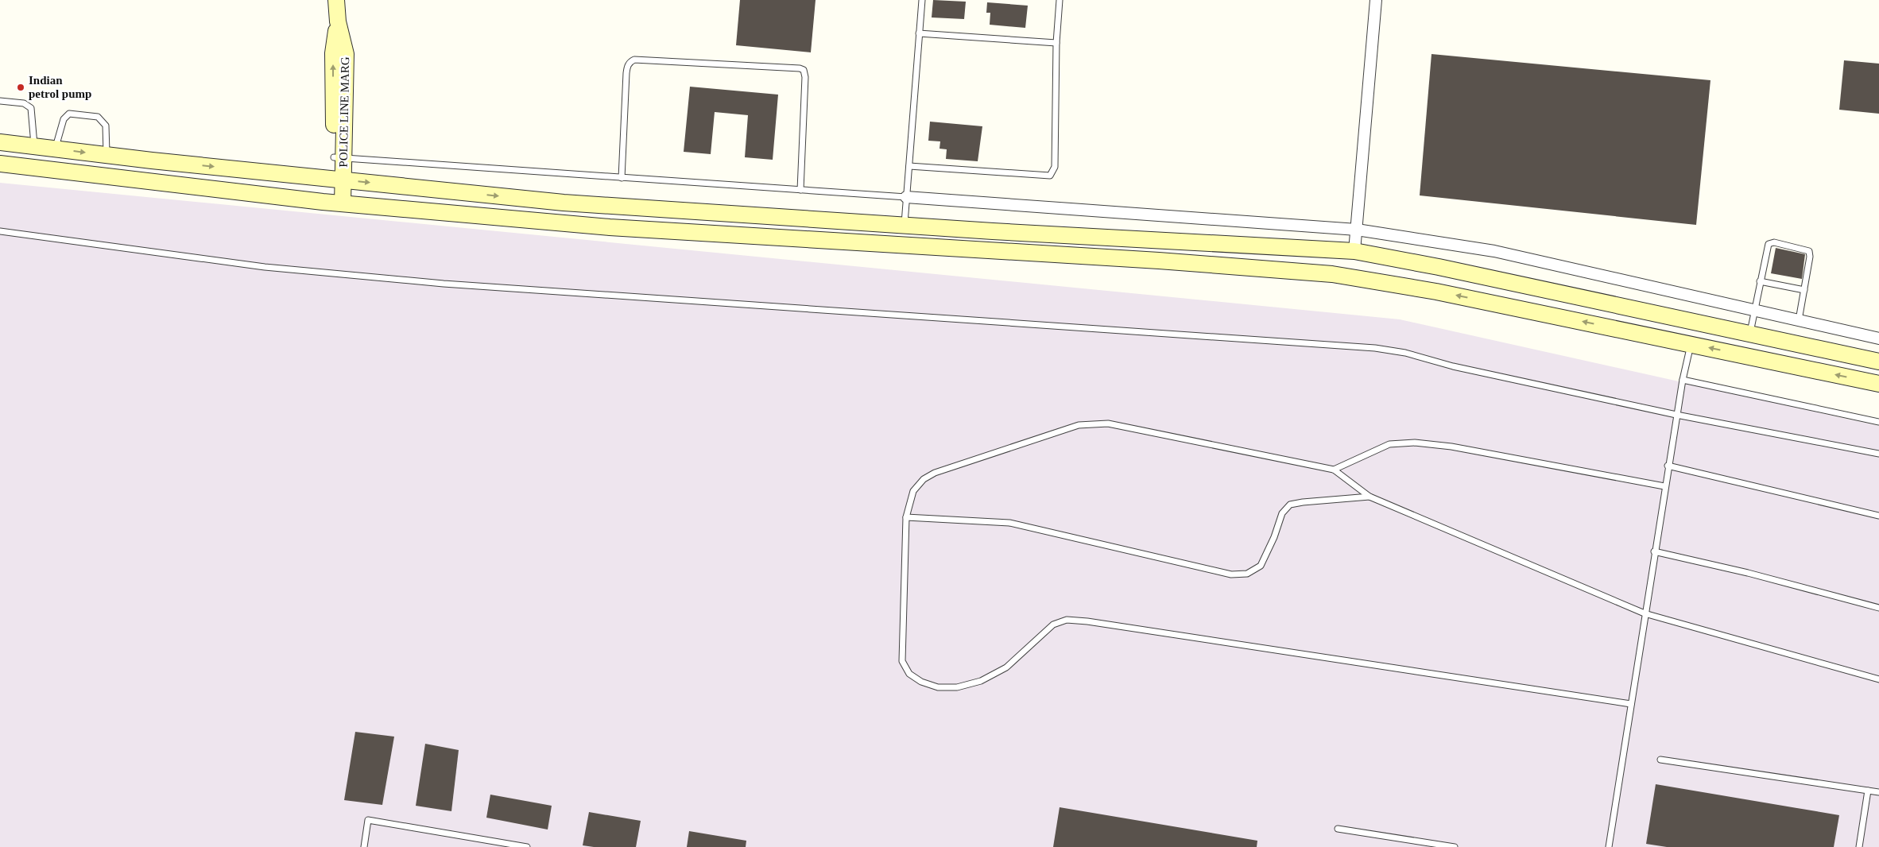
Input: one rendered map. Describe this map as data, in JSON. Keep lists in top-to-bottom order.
{
  "streets": {
    "main road": ["POLICE LINE MARG"]
  },
  "places": ["Indian petrol pump"]
}
